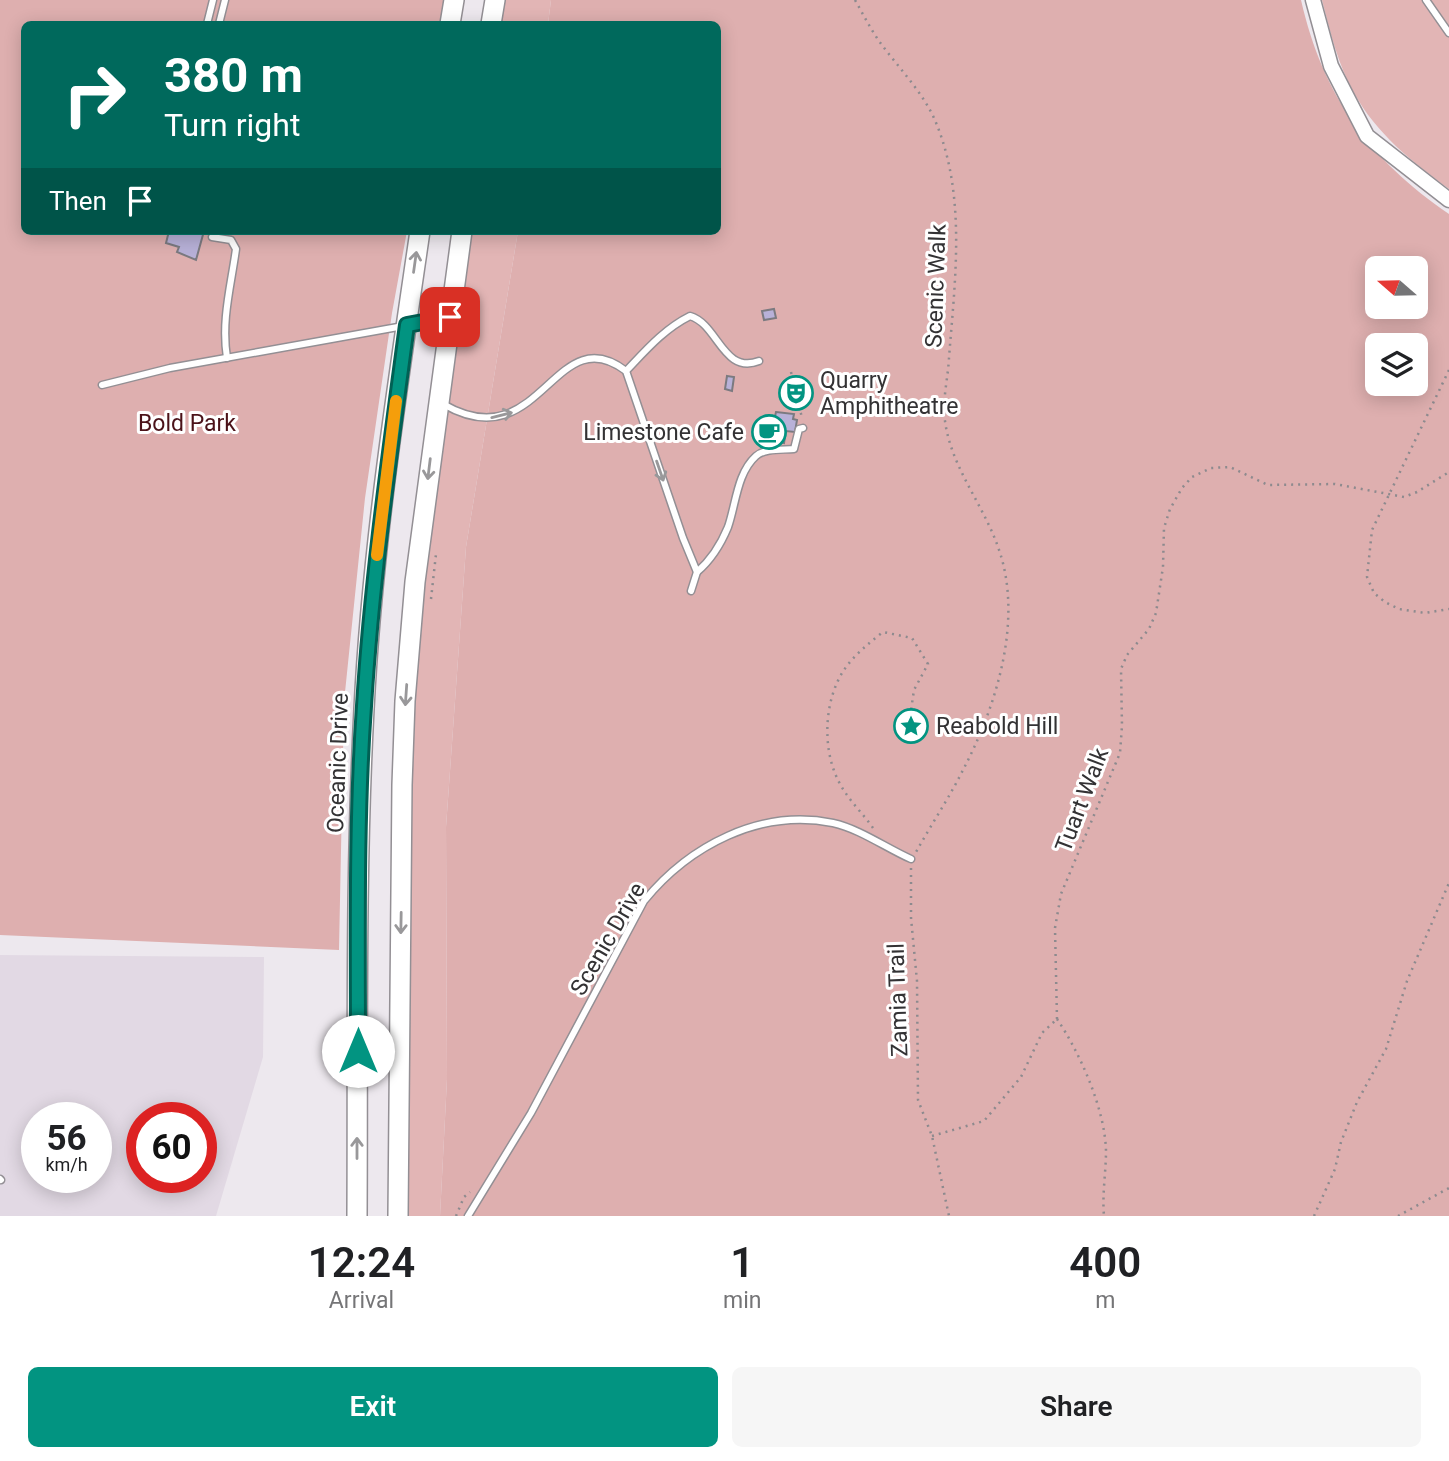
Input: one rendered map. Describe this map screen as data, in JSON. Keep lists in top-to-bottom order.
{
  "streets": {
    "main road": ["Oceanic Drive"],
    "lane": ["Scenic Drive"],
    "path": ["Scenic Walk", "Tuart Walk", "Zamia Trail"]
  },
  "crossings": [
    ["Scenic Walk", "Scenic Drive"],
    ["Scenic Walk", "Zamia Trail"],
    ["Scenic Drive", "Zamia Trail"]
  ],
  "parks": ["Bold Park"],
  "places": {
    "theatre": ["Quarry Amphitheatre"],
    "cafe": ["Limestone Cafe"],
    "place": ["Reabold Hill"]
  },
  "north": "left",
  "page": {
    "turn": ["380 m", "Turn right"],
    "then": "Then",
    "speed": "56 km/h",
    "limit": "60",
    "eta": [
      "12:24",
      "Arrival",
      "1",
      "min",
      "400",
      "m"
    ],
    "buttons": ["Exit", "Share"]
  }
}
